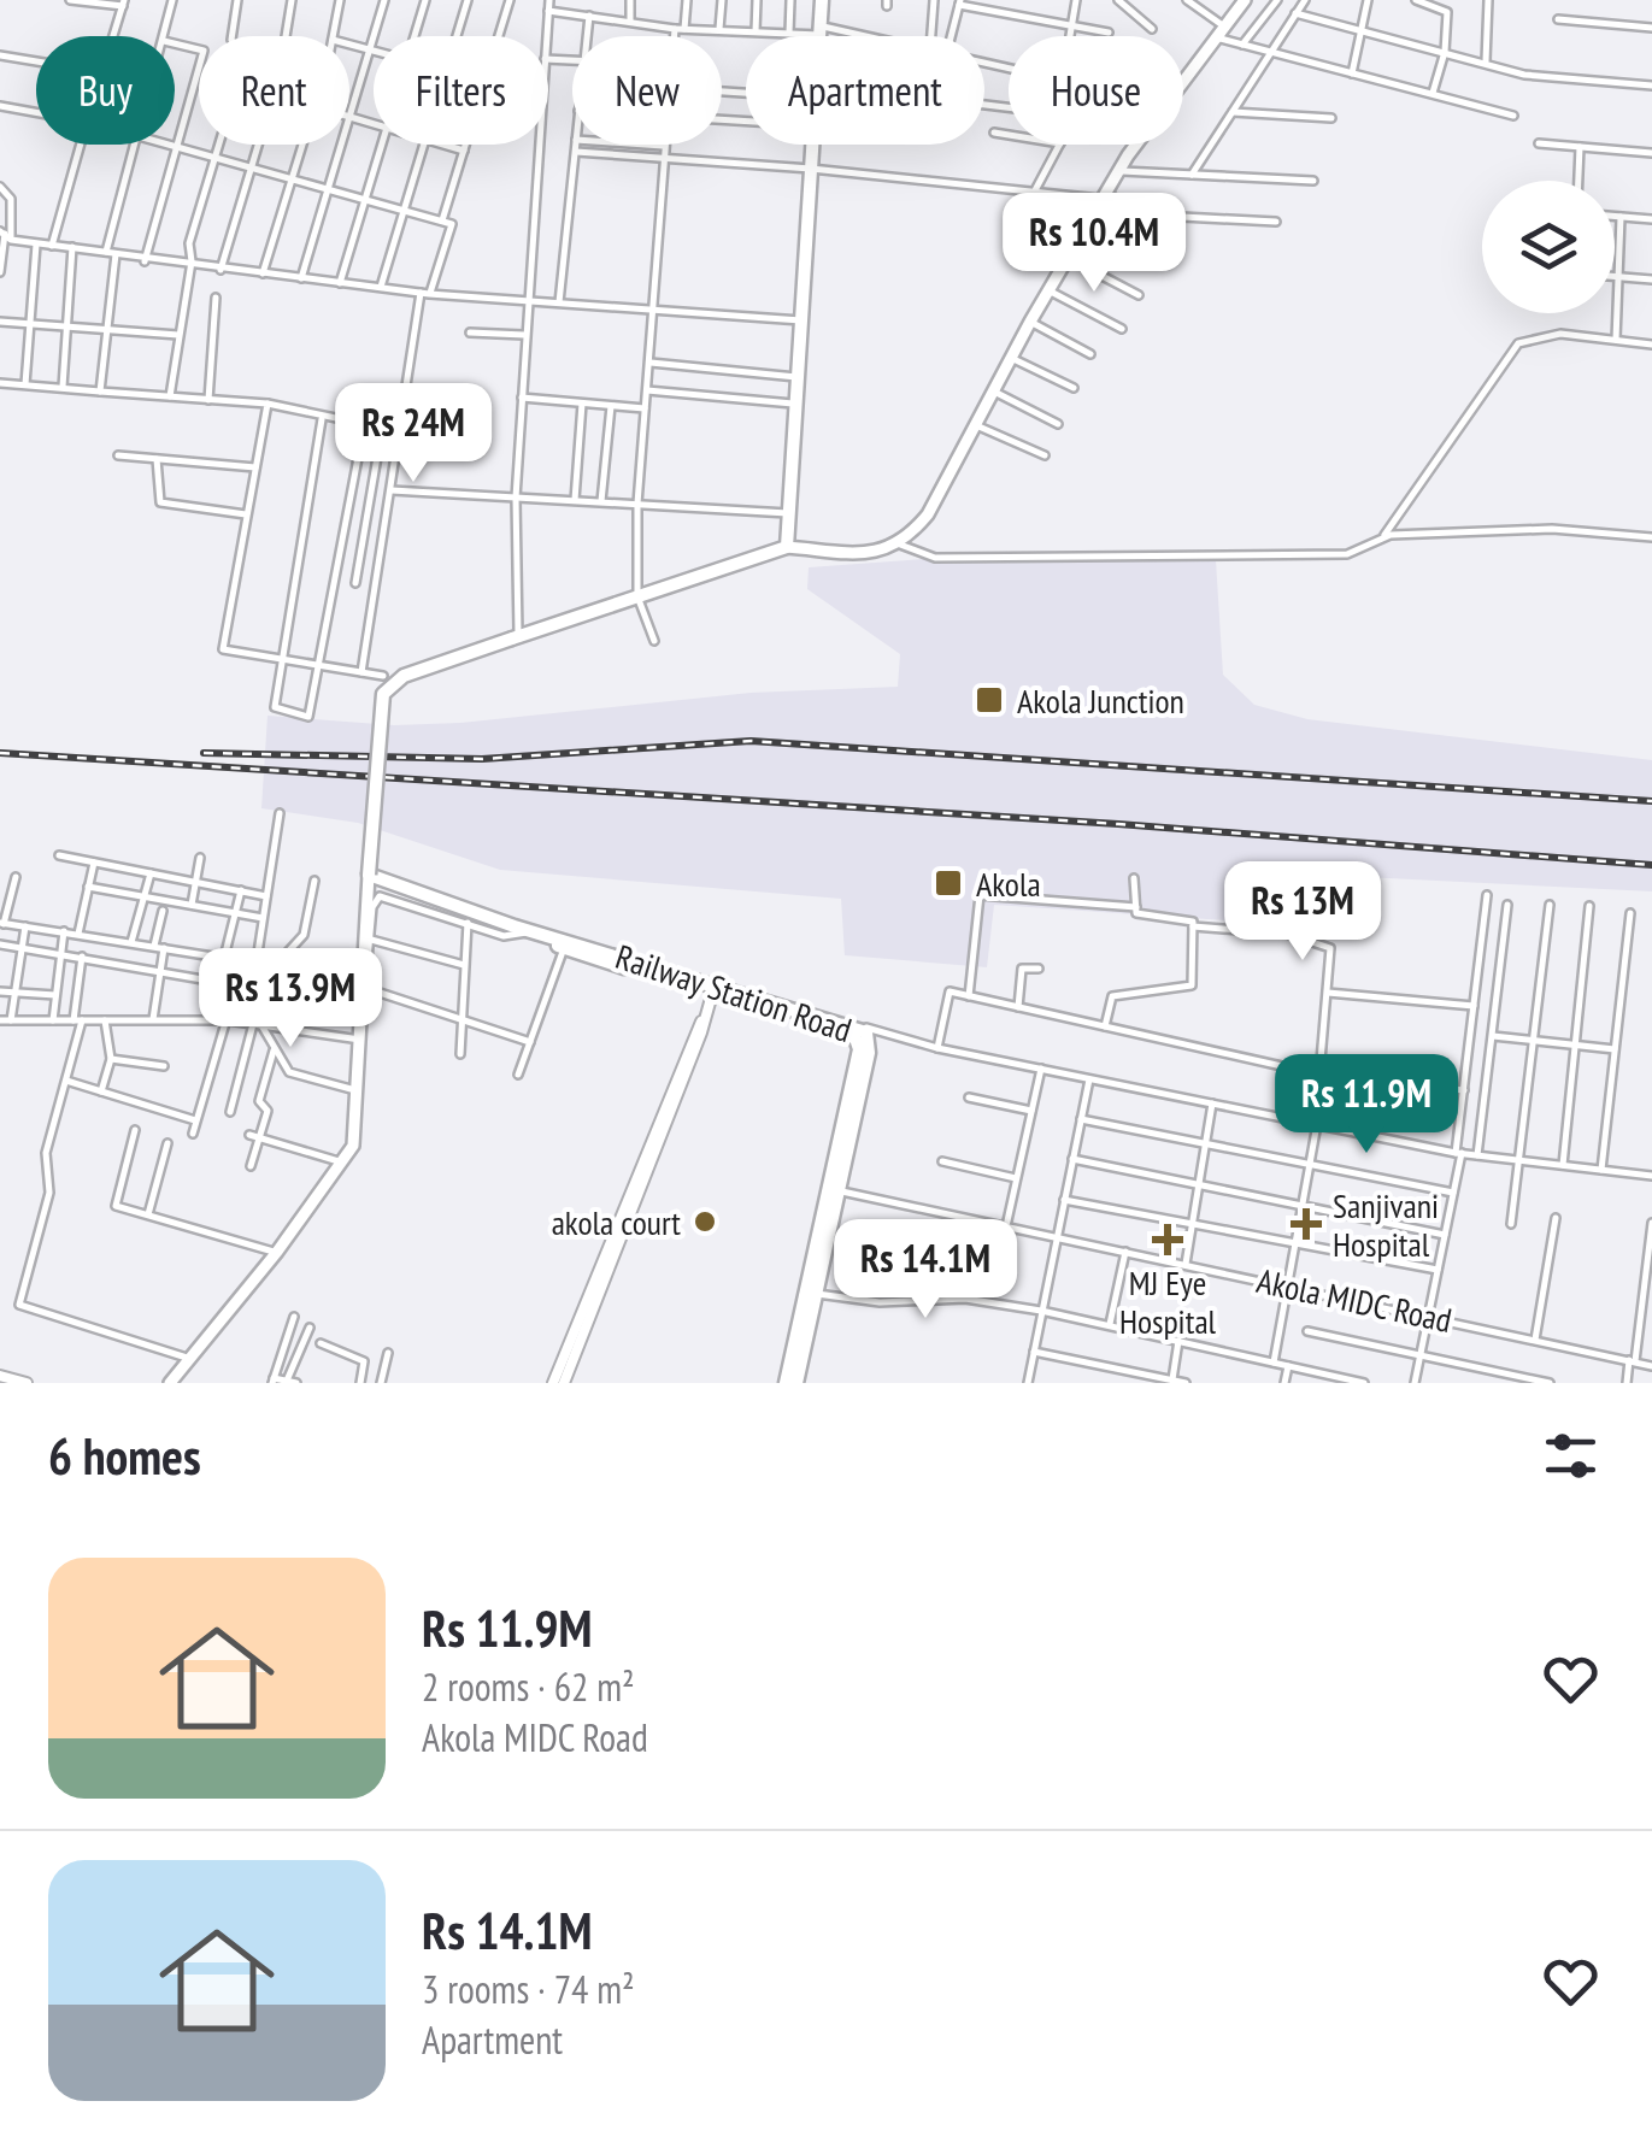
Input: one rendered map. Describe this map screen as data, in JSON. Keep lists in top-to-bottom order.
{
  "streets": {
    "highway": ["Railway Station Road"],
    "street": ["Akola MIDC Road"]
  },
  "crossings": [
    ["Railway Station Road", "Akola MIDC Road"]
  ],
  "places": {
    "transit": ["Akola Junction", "Akola"],
    "other": ["akola court"],
    "health": ["Sanjivani Hospital", "MJ Eye Hospital"]
  },
  "page": {
    "chip": [
      "Buy",
      "Rent",
      "Filters",
      "New",
      "Apartment",
      "House"
    ],
    "price": [
      "Rs 10.4M",
      "Rs 24M",
      "Rs 13M",
      "Rs 13.9M",
      "Rs 11.9M",
      "Rs 14.1M"
    ],
    "heading": "6 homes",
    "list": [
      {
        "name": "Rs 11.9M",
        "note": "2 rooms · 62 m² · Akola MIDC Road"
      },
      {
        "name": "Rs 14.1M",
        "note": "3 rooms · 74 m² · Apartment"
      }
    ]
  }
}
